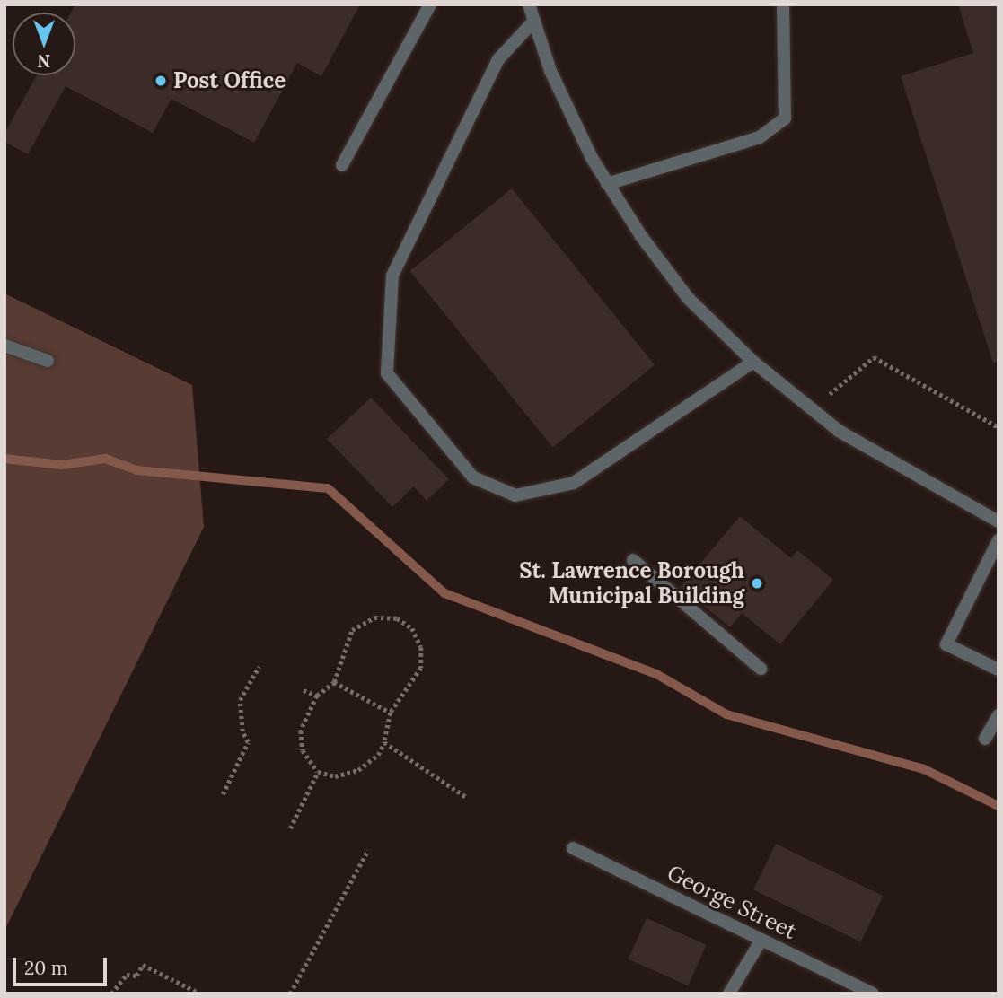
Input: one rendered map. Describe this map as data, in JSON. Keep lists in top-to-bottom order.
{
  "streets": {
    "street": ["George Street"]
  },
  "places": ["Post Office", "St. Lawrence Borough Municipal Building"],
  "scale_bar": "20 m",
  "north": "bottom"
}
